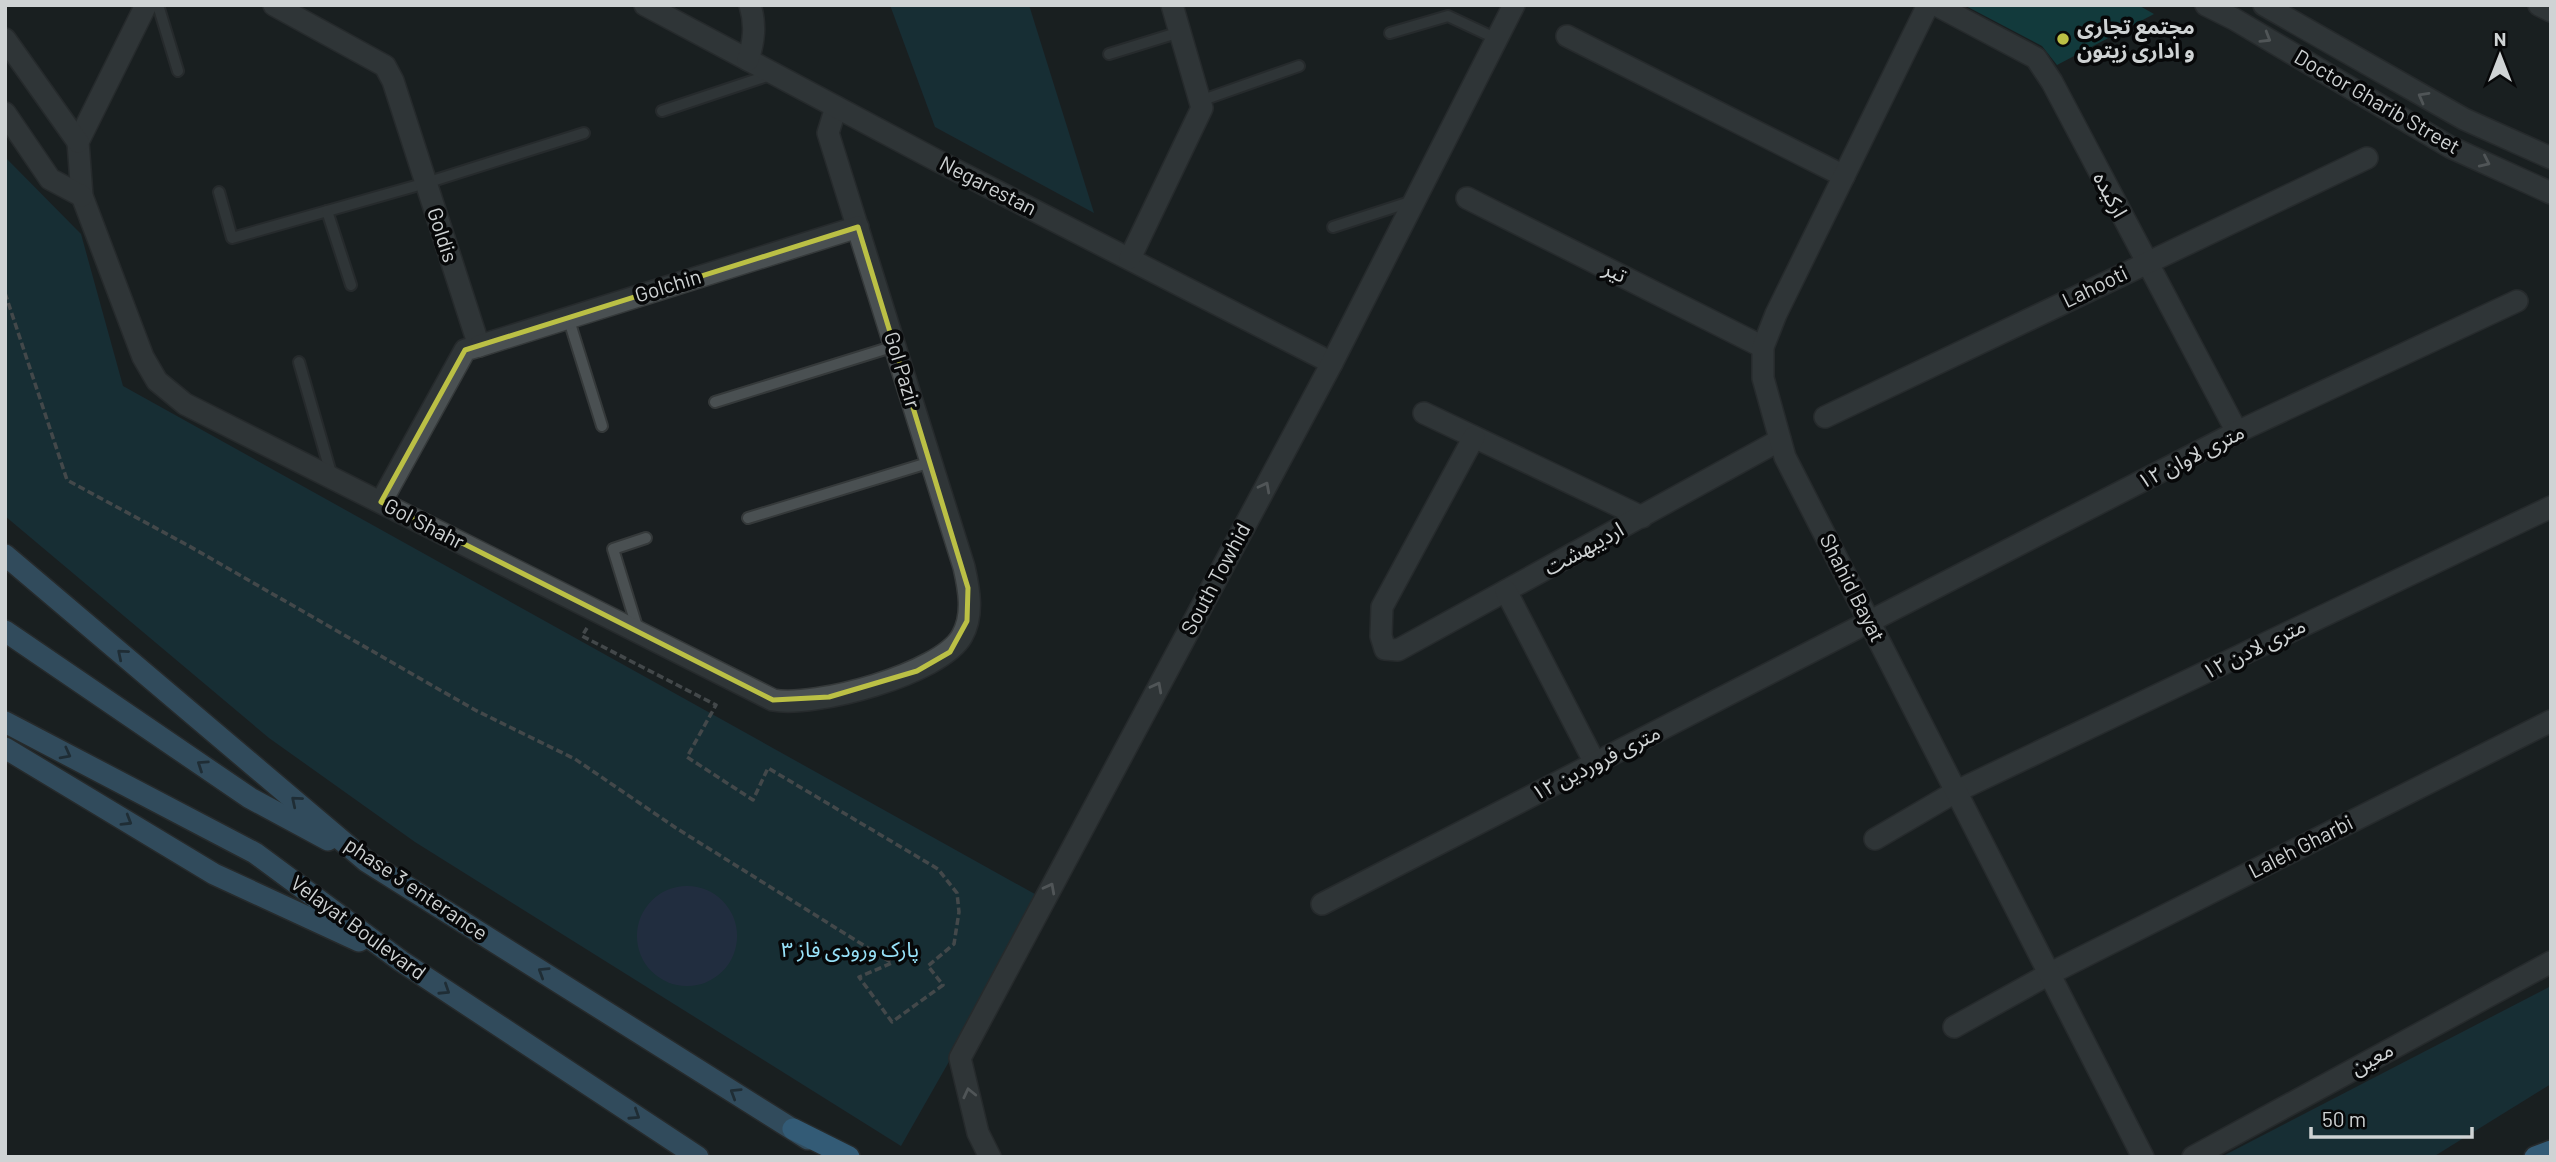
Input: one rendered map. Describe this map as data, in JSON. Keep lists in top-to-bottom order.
{
  "streets": {
    "main road": ["phase 3 enterance", "Velayat Boulevard"],
    "street": [
      "Doctor Gharib Street",
      "Negarestan",
      "ارکیده",
      "Goldis",
      "تیر",
      "Golchin",
      "Lahooti",
      "Gol Pazir",
      "۱۲ متری لاوان",
      "Gol Shahr",
      "اردیبهشت",
      "South Towhid",
      "Shahid Bayat",
      "۱۲ متری لادن",
      "۱۲ متری فروردین",
      "Laleh Gharbi",
      "معین"
    ]
  },
  "crossings": [
    ["Negarestan", "Gol Pazir"],
    ["Negarestan", "South Towhid"],
    ["ارکیده", "Lahooti"],
    ["ارکیده", "۱۲ متری لاوان"],
    ["Goldis", "Golchin"],
    ["تیر", "Shahid Bayat"],
    ["Golchin", "Gol Pazir"],
    ["Gol Pazir", "Gol Shahr"],
    ["۱۲ متری لاوان", "Shahid Bayat"],
    ["۱۲ متری لاوان", "۱۲ متری فروردین"],
    ["اردیبهشت", "Shahid Bayat"],
    ["Shahid Bayat", "۱۲ متری لادن"],
    ["Shahid Bayat", "۱۲ متری فروردین"],
    ["Shahid Bayat", "Laleh Gharbi"]
  ],
  "one_way": ["South Towhid"],
  "parks": ["پارک ورودی فاز ۳"],
  "places": ["مجتمع تجاری و اداری زیتون"],
  "scale_bar": "50 m",
  "north": "top"
}
